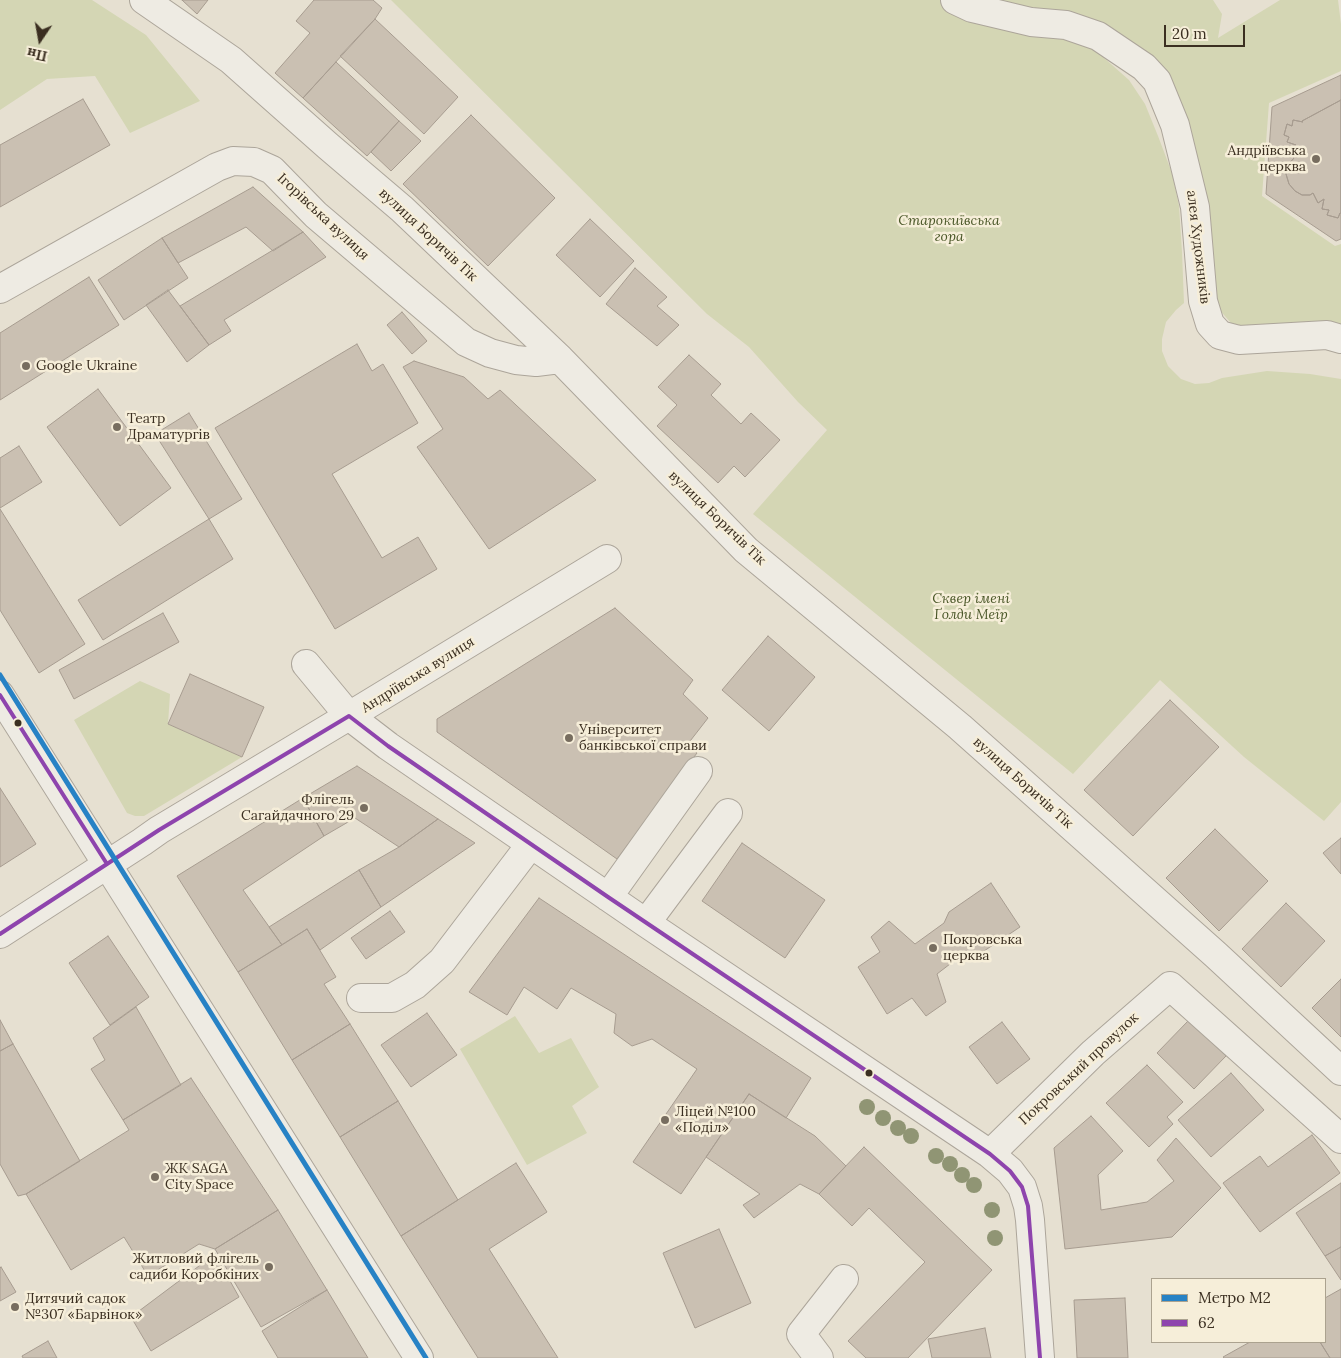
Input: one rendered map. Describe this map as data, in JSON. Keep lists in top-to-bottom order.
{
  "streets": {
    "street": [
      "Ігорівська вулиця",
      "вулиця Боричів Тік",
      "алея Художників",
      "Андріївська вулиця",
      "Покровський провулок"
    ]
  },
  "crossings": [
    ["Ігорівська вулиця", "вулиця Боричів Тік"]
  ],
  "parks": ["Старокиївська гора", "Сквер імені Ґолди Меїр"],
  "places": [
    "Андріївська церква",
    "Google Ukraine",
    "Театр Драматургів",
    "Університет банківської справи",
    "Флігель Сагайдачного 29",
    "Покровська церква",
    "Ліцей №100 «Поділ»",
    "ЖК SAGA City Space",
    "Житловий флігель садиби Коробкіних",
    "Дитячий садок №307 «Барвінок»"
  ],
  "lines": ["metro line M2", "transit line 62"],
  "legend": ["Метро M2", "62"],
  "scale_bar": "20 m",
  "north": "bottom"
}
